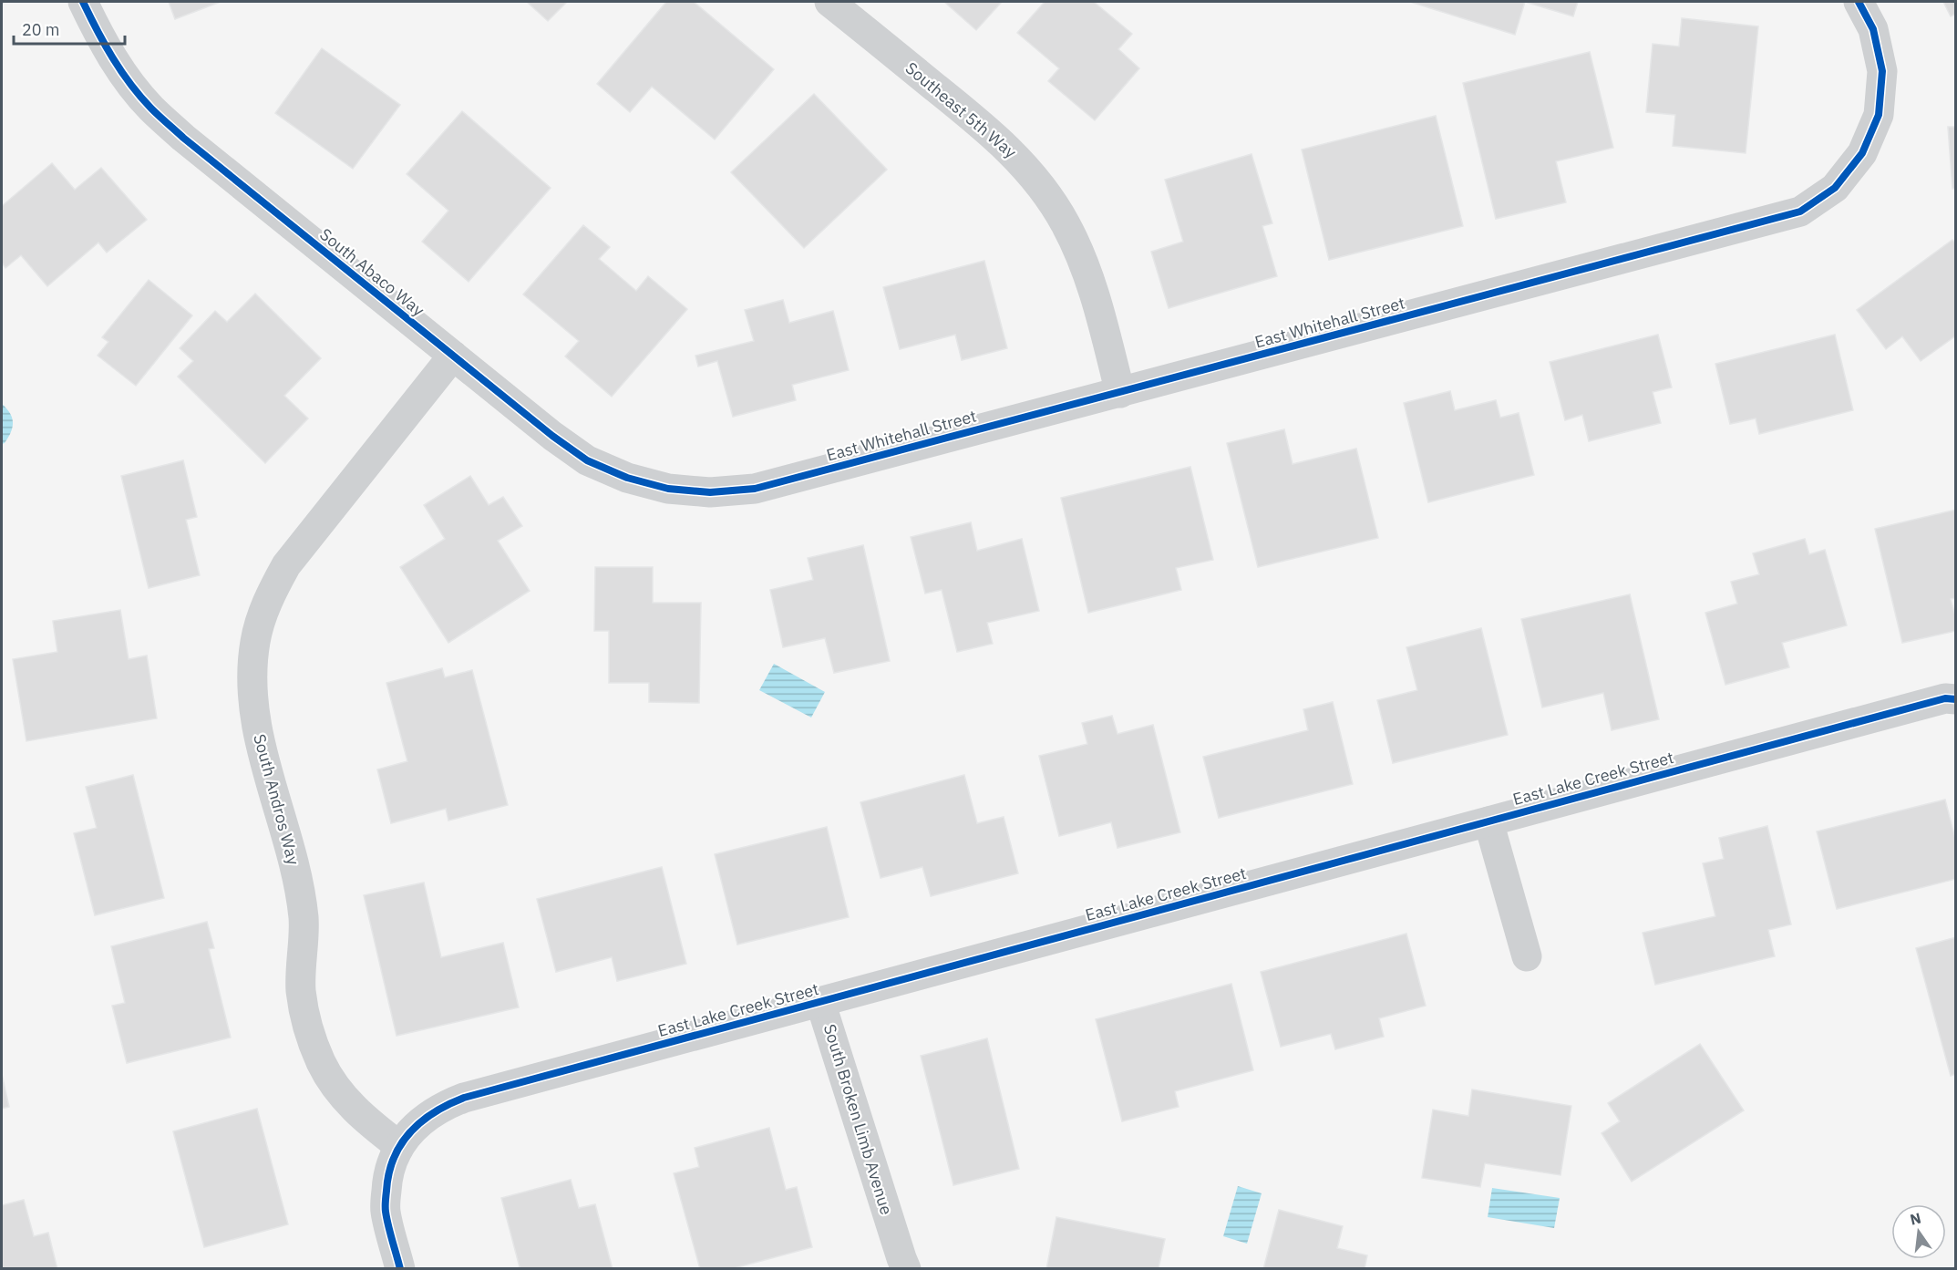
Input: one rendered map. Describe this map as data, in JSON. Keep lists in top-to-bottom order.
{
  "streets": {
    "street": [
      "Southeast 5th Way",
      "South Abaco Way",
      "East Whitehall Street",
      "East Lake Creek Street",
      "South Andros Way",
      "South Broken Limb Avenue"
    ]
  },
  "crossings": [
    ["Southeast 5th Way", "East Whitehall Street"],
    ["South Abaco Way", "East Whitehall Street"],
    ["South Abaco Way", "South Andros Way"],
    ["East Lake Creek Street", "South Andros Way"],
    ["East Lake Creek Street", "South Broken Limb Avenue"]
  ],
  "scale_bar": "20 m",
  "north": "top"
}
